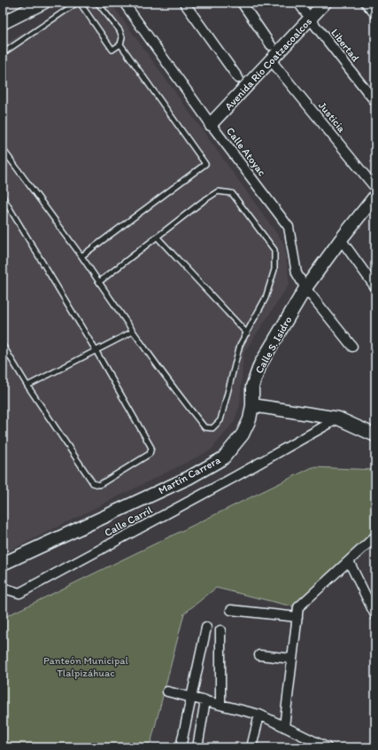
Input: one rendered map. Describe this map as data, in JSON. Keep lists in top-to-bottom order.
{
  "streets": {
    "main road": ["Avenida Río Coatzacoalcos", "Calle S. Isidro", "Martín Carrera"],
    "street": [
      "Libertad",
      "Justicia",
      "Calle Atoyac",
      "Calle Carril"
    ]
  },
  "crossings": [
    ["Libertad", "Avenida Río Coatzacoalcos"],
    ["Avenida Río Coatzacoalcos", "Justicia"],
    ["Avenida Río Coatzacoalcos", "Calle Atoyac"],
    ["Calle Atoyac", "Calle S. Isidro"],
    ["Calle S. Isidro", "Martín Carrera"]
  ],
  "parks": ["Panteón Municipal Tlalpizáhuac"]
}
